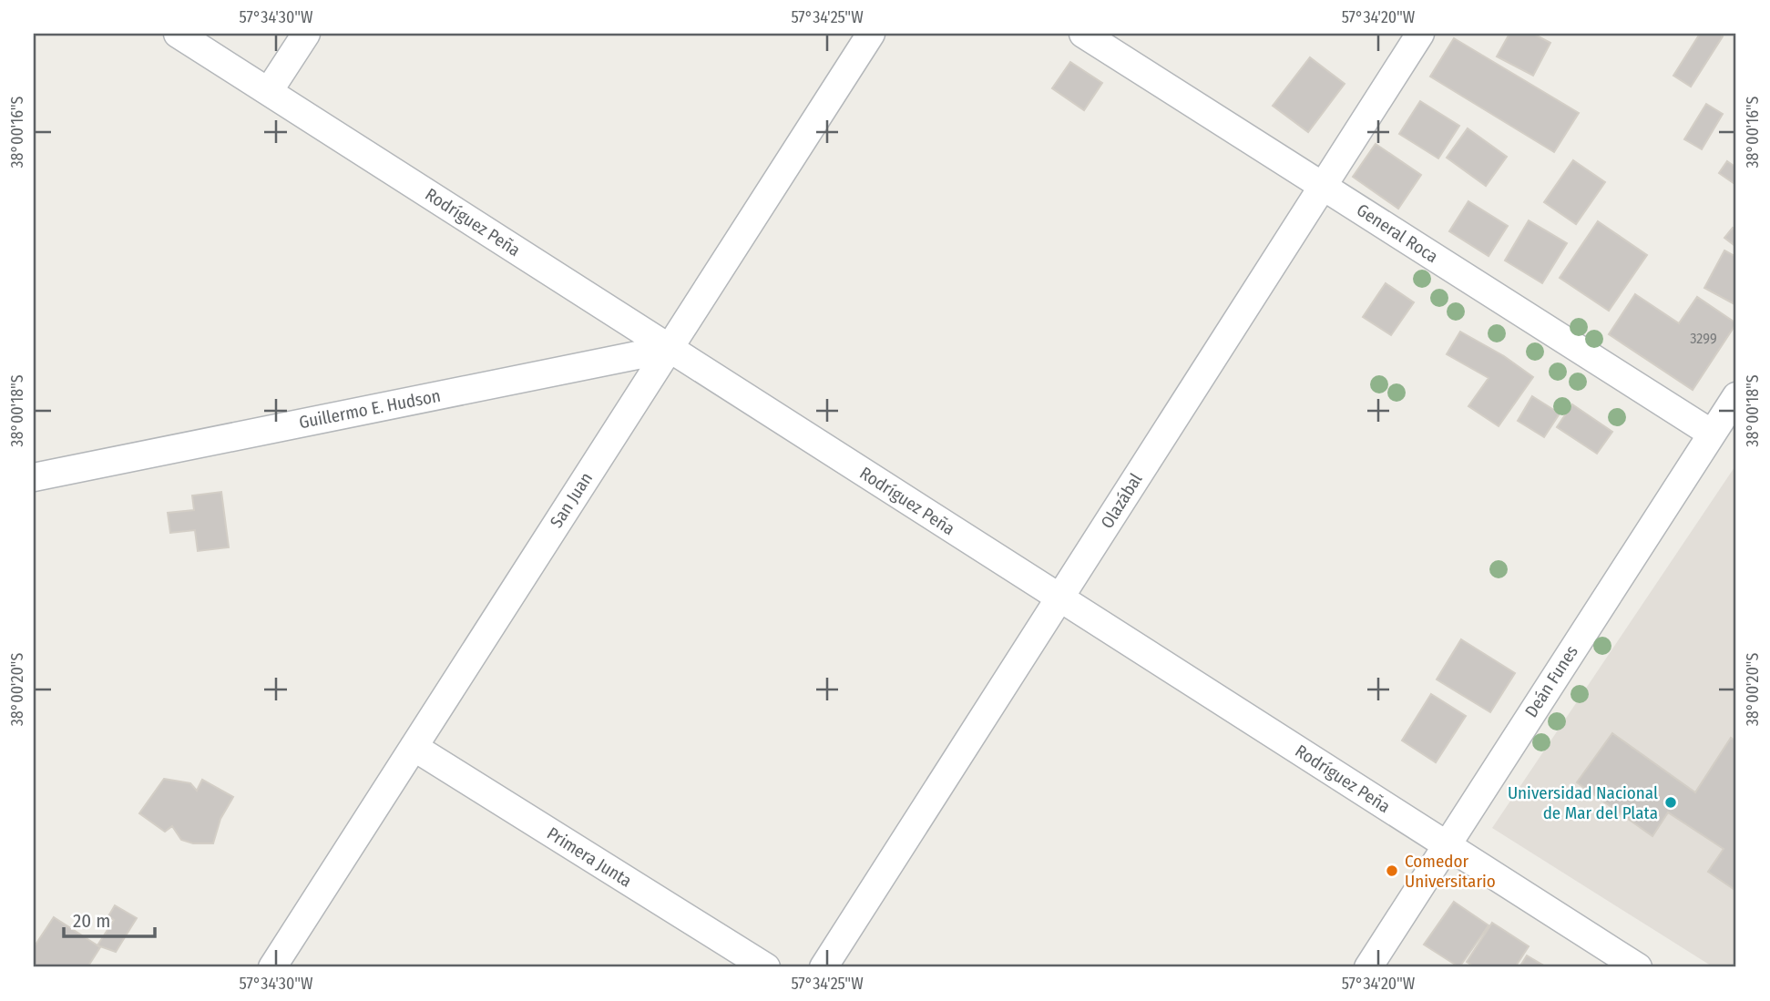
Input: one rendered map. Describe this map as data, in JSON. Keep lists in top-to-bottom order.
{
  "streets": {
    "street": [
      "Rodríguez Peña",
      "General Roca",
      "Guillermo E. Hudson",
      "San Juan",
      "Olazábal",
      "Deán Funes",
      "Primera Junta"
    ]
  },
  "crossings": [
    ["Rodríguez Peña", "Guillermo E. Hudson"],
    ["Rodríguez Peña", "San Juan"],
    ["Rodríguez Peña", "Olazábal"],
    ["Rodríguez Peña", "Deán Funes"],
    ["General Roca", "Olazábal"],
    ["General Roca", "Deán Funes"],
    ["Guillermo E. Hudson", "San Juan"],
    ["San Juan", "Primera Junta"]
  ],
  "places": ["Universidad Nacional de Mar del Plata", "Comedor Universitario"],
  "house_numbers": ["3299"],
  "scale_bar": "20 m",
  "coordinates": [
    "57°34'30\"W",
    "57°34'25\"W",
    "57°34'20\"W",
    "38°00'16\"S",
    "38°00'18\"S",
    "38°00'20\"S"
  ]
}
